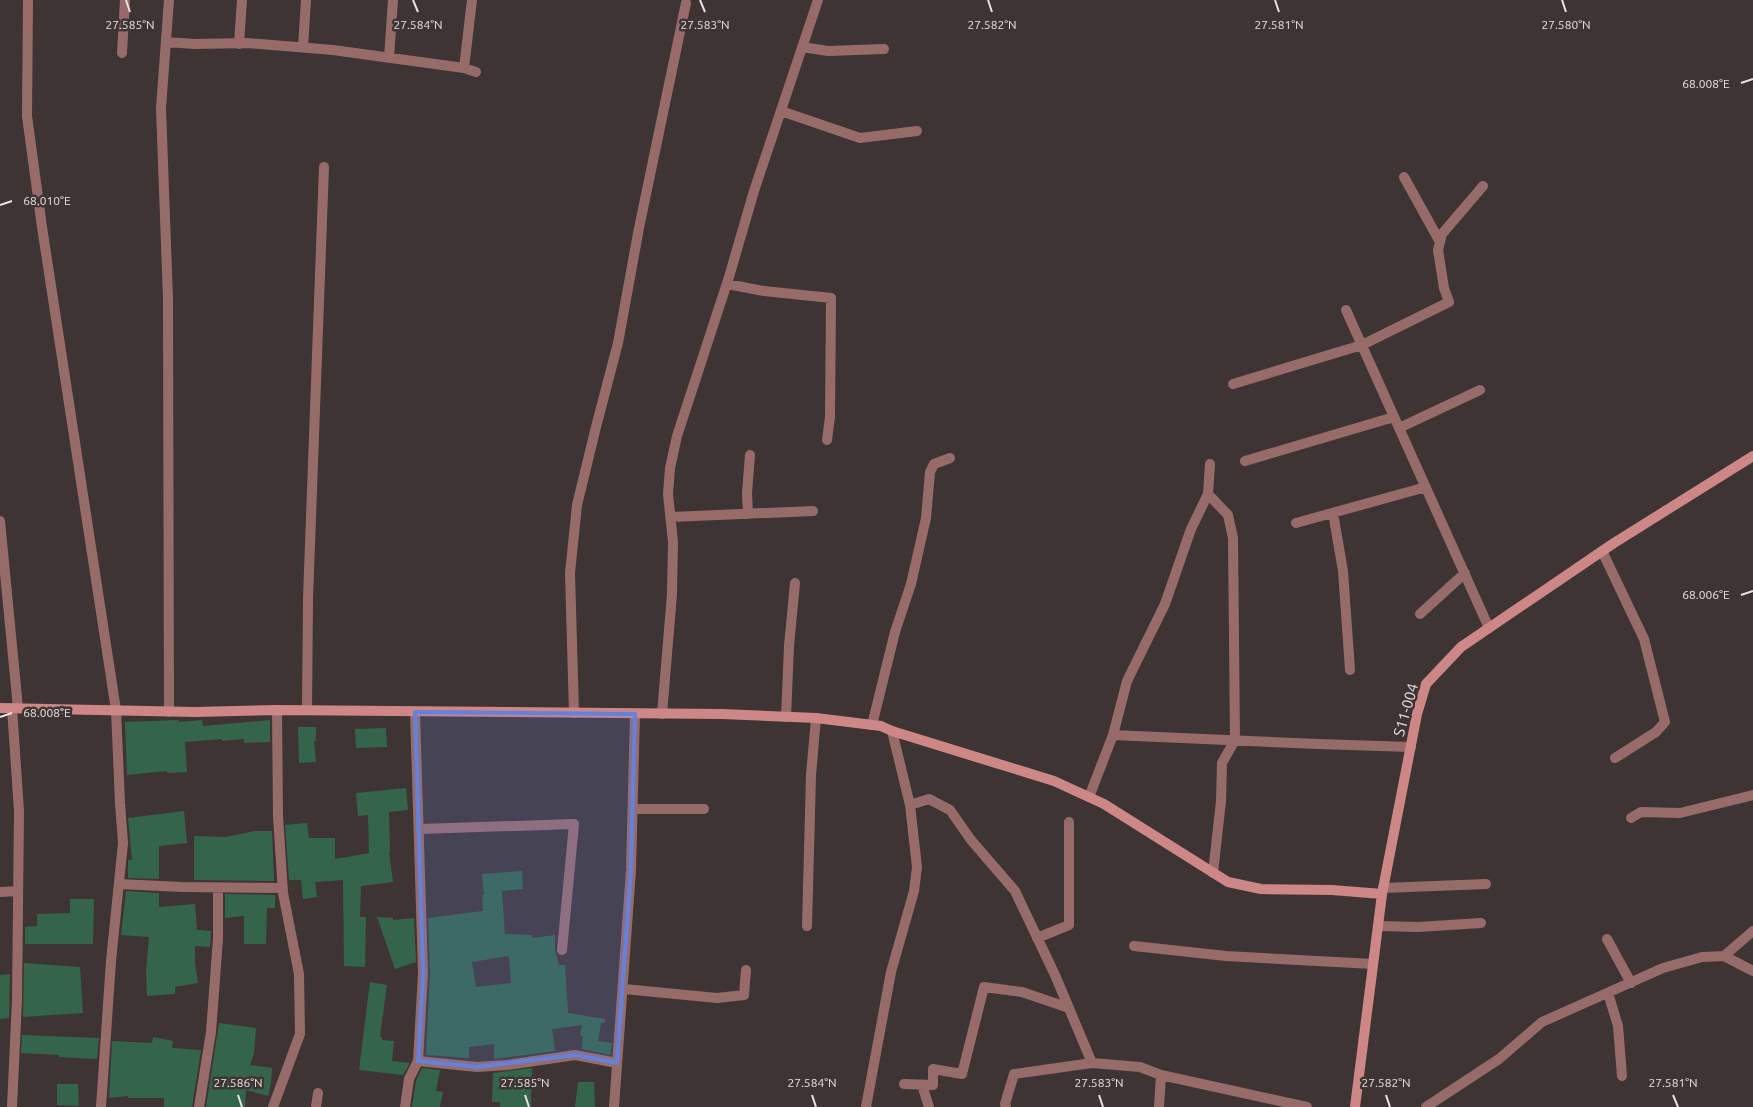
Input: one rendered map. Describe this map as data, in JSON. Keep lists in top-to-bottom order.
{
  "streets": {
    "street": ["S11-004"]
  },
  "coordinates": [
    "27.585°N",
    "27.584°N",
    "27.583°N",
    "27.582°N",
    "27.581°N",
    "27.580°N",
    "68.008°E",
    "68.010°E",
    "68.006°E",
    "27.586°N"
  ]
}
